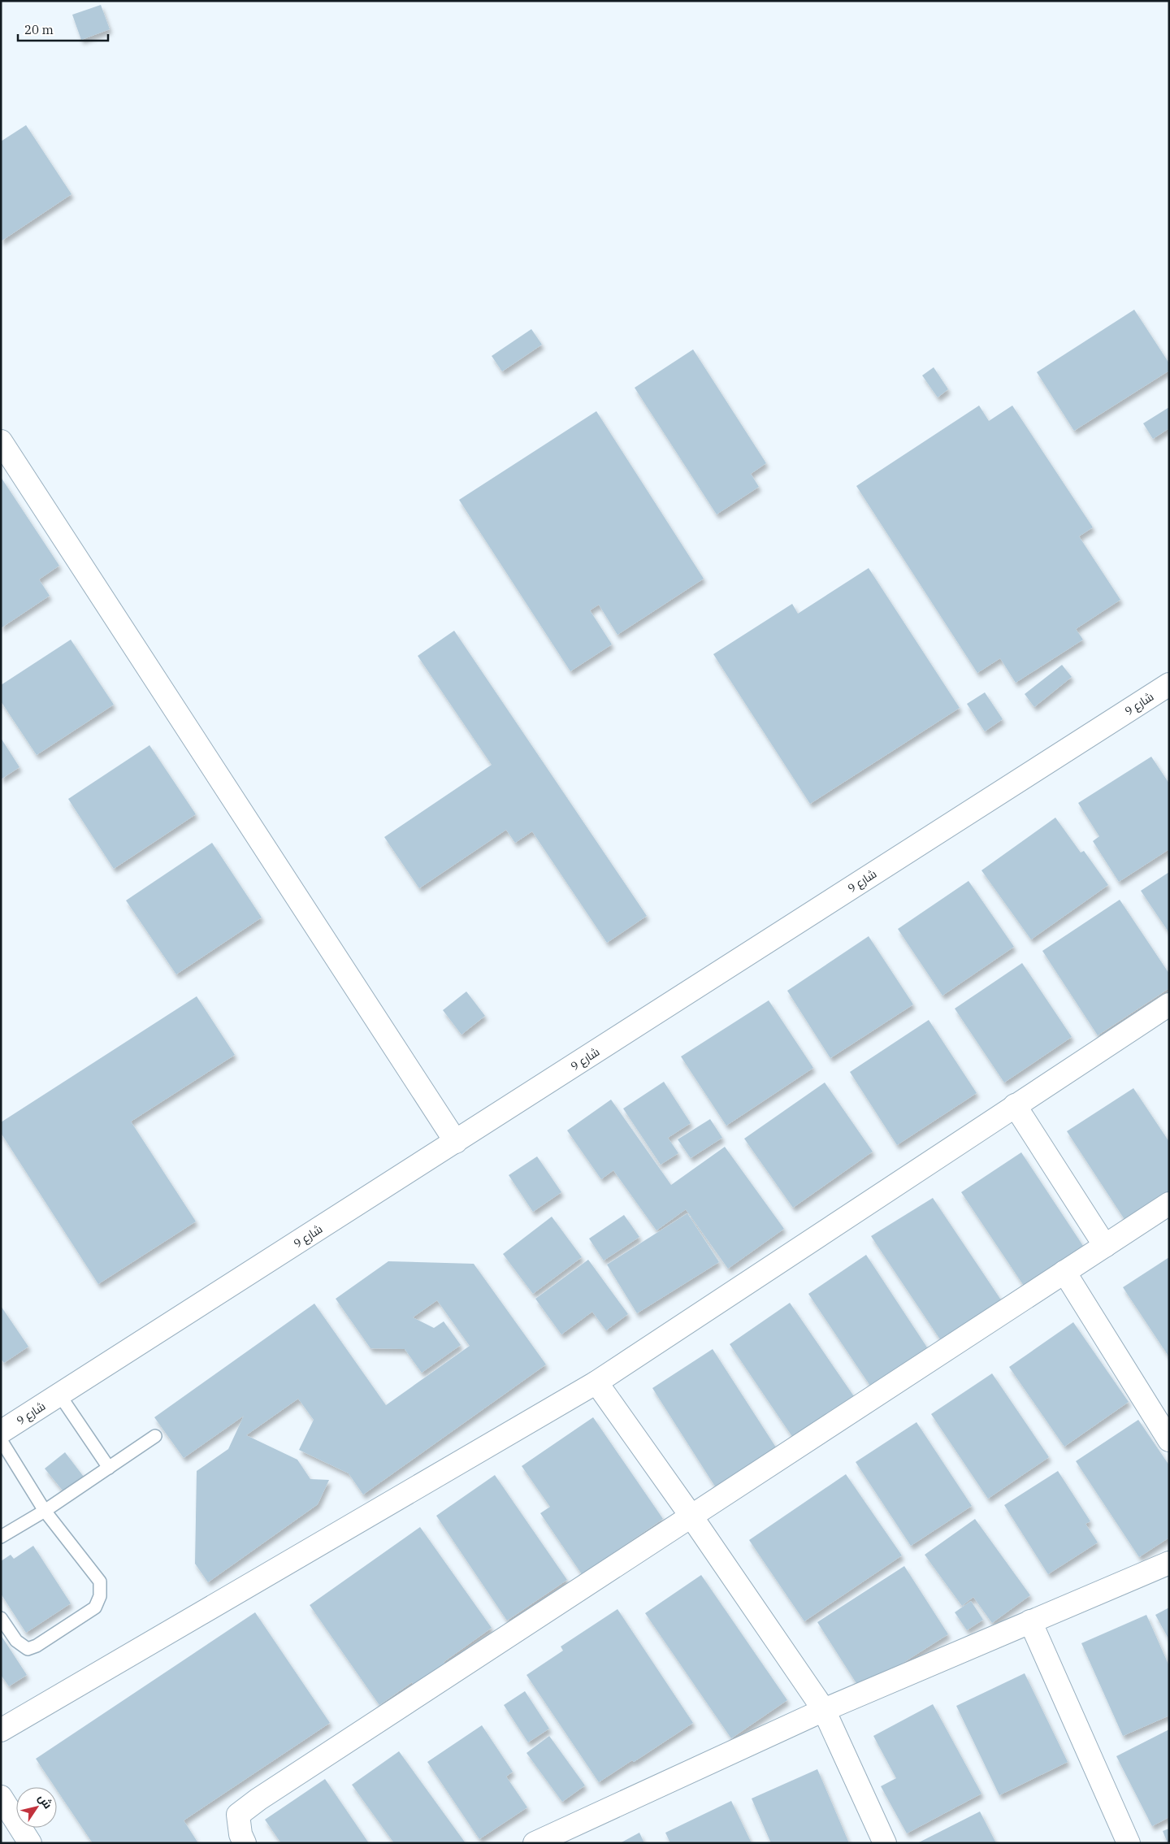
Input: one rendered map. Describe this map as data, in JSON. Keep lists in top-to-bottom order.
{
  "streets": {
    "street": ["شارع 9"]
  },
  "scale_bar": "20 m",
  "north": "top right"
}
